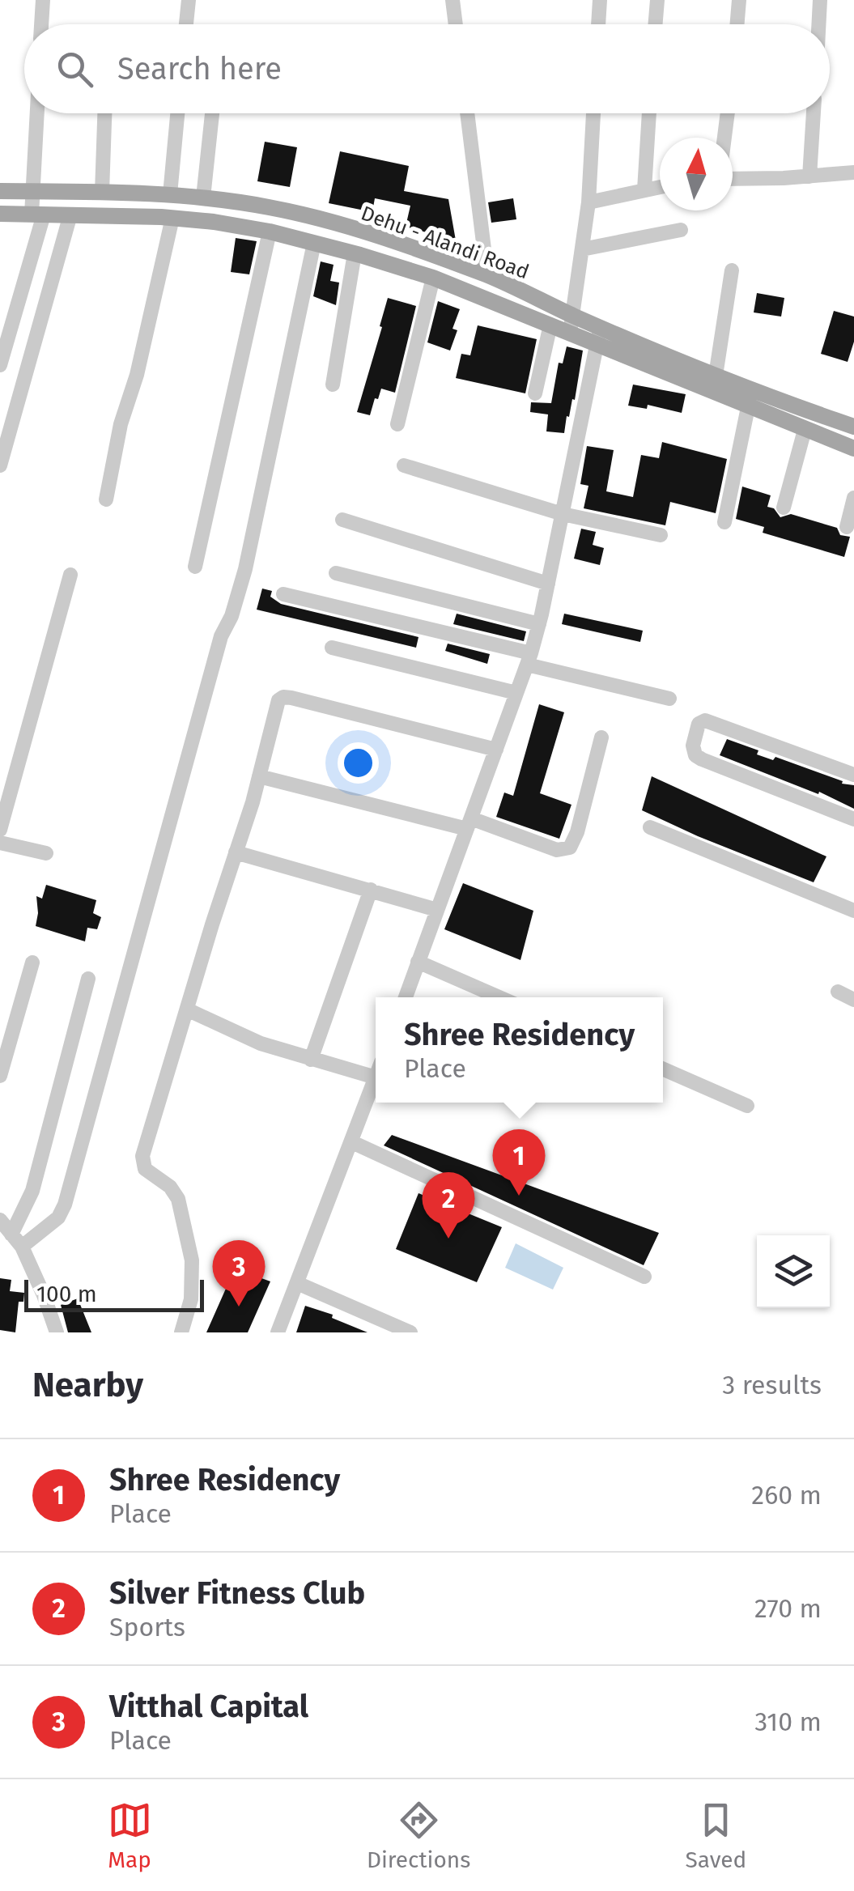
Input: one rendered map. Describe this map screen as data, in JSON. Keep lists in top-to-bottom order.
{
  "streets": {
    "main road": ["Dehu - Alandi Road"]
  },
  "scale_bar": "100 m",
  "north": "top",
  "page": {
    "search": "Search here",
    "popup": ["Shree Residency", "Place"],
    "pins": ["1", "2", "3"],
    "scale": "100 m",
    "heading": ["Nearby", "3 results"],
    "list": [
      {
        "mark": "1",
        "name": "Shree Residency",
        "note": "Place",
        "value": "260 m"
      },
      {
        "mark": "2",
        "name": "Silver Fitness Club",
        "note": "Sports",
        "value": "270 m"
      },
      {
        "mark": "3",
        "name": "Vitthal Capital",
        "note": "Place",
        "value": "310 m"
      }
    ],
    "nav": ["Map", "Directions", "Saved"]
  }
}
